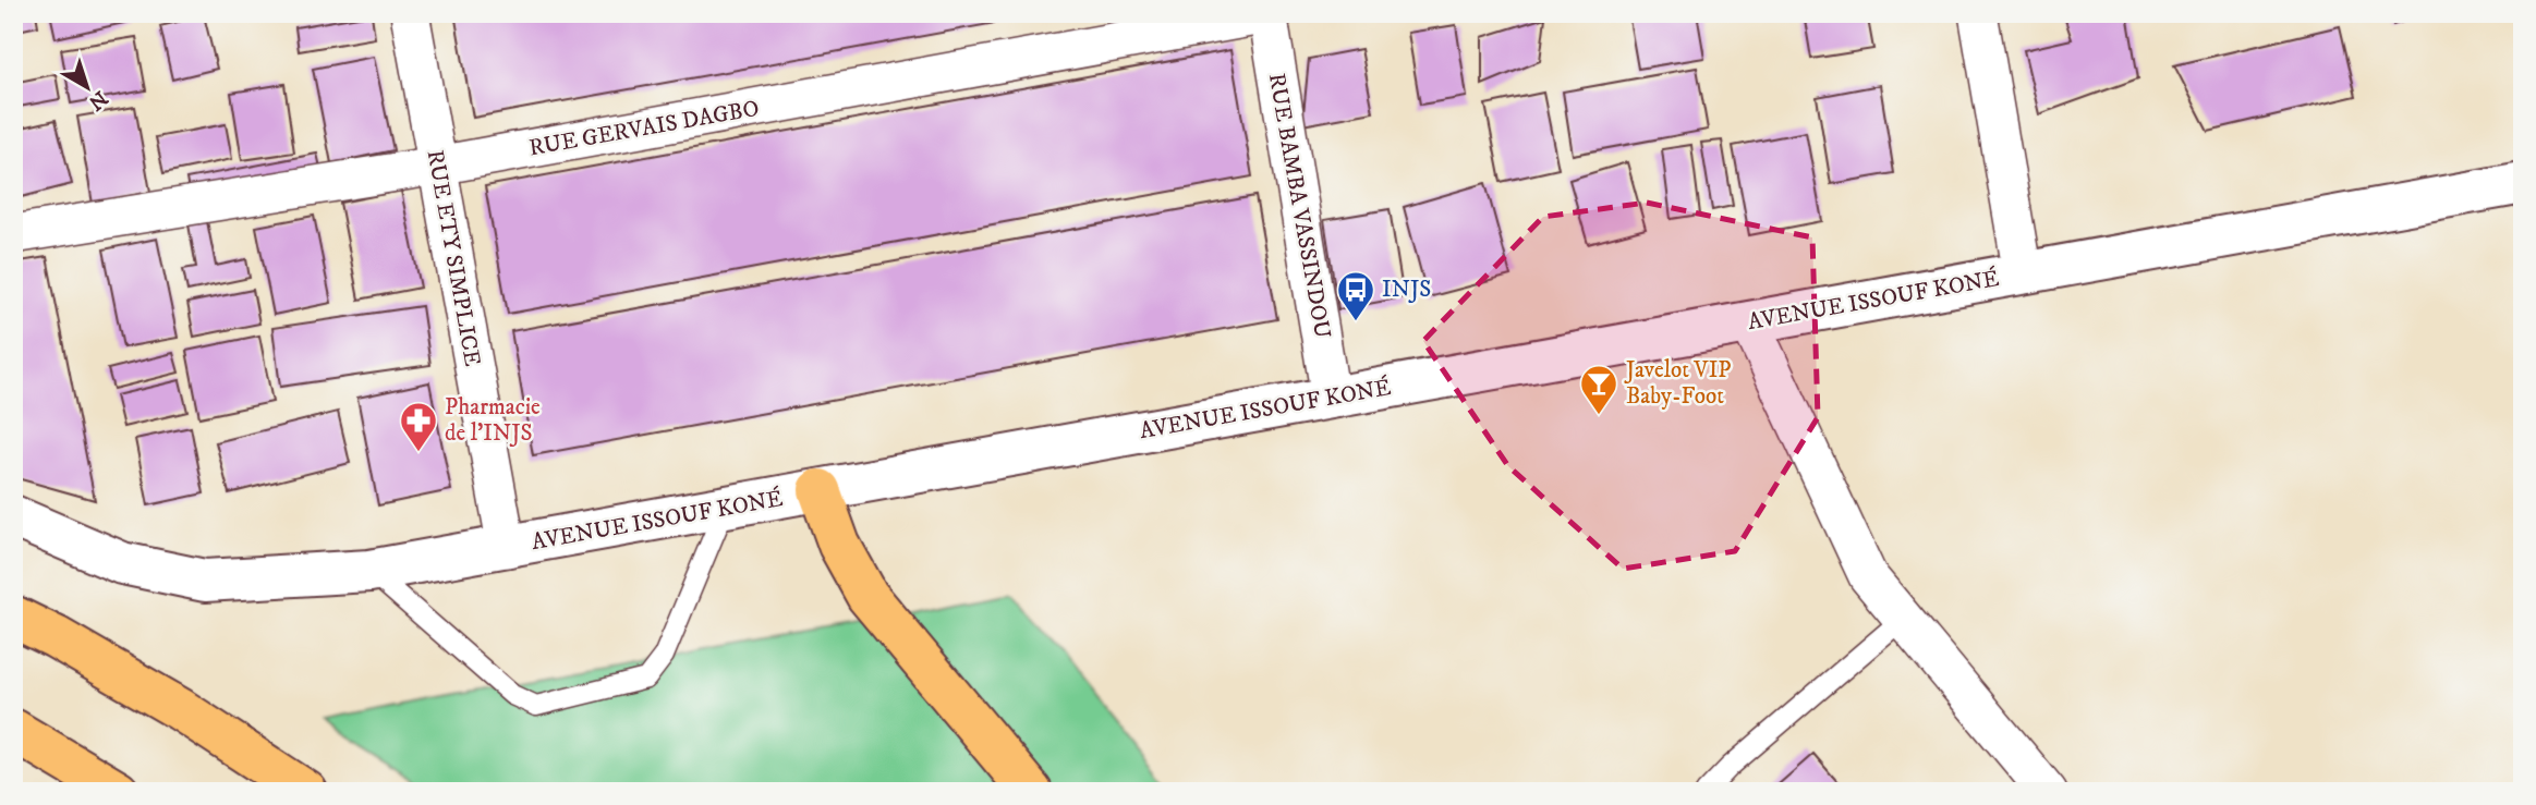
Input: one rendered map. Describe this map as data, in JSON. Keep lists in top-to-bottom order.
{
  "streets": {
    "street": [
      "RUE GERVAIS DAGBO",
      "RUE BAMBA VASSINDOU",
      "RUE ETY SIMPLICE",
      "AVENUE ISSOUF KONÉ"
    ]
  },
  "crossings": [
    ["RUE GERVAIS DAGBO", "RUE BAMBA VASSINDOU"],
    ["RUE GERVAIS DAGBO", "RUE ETY SIMPLICE"],
    ["RUE BAMBA VASSINDOU", "AVENUE ISSOUF KONÉ"],
    ["RUE ETY SIMPLICE", "AVENUE ISSOUF KONÉ"]
  ],
  "places": {
    "bus stop": ["INJS"],
    "bar": ["Javelot VIP Baby-Foot"],
    "pharmacy": ["Pharmacie de l'INJS"]
  },
  "north": "bottom right"
}
